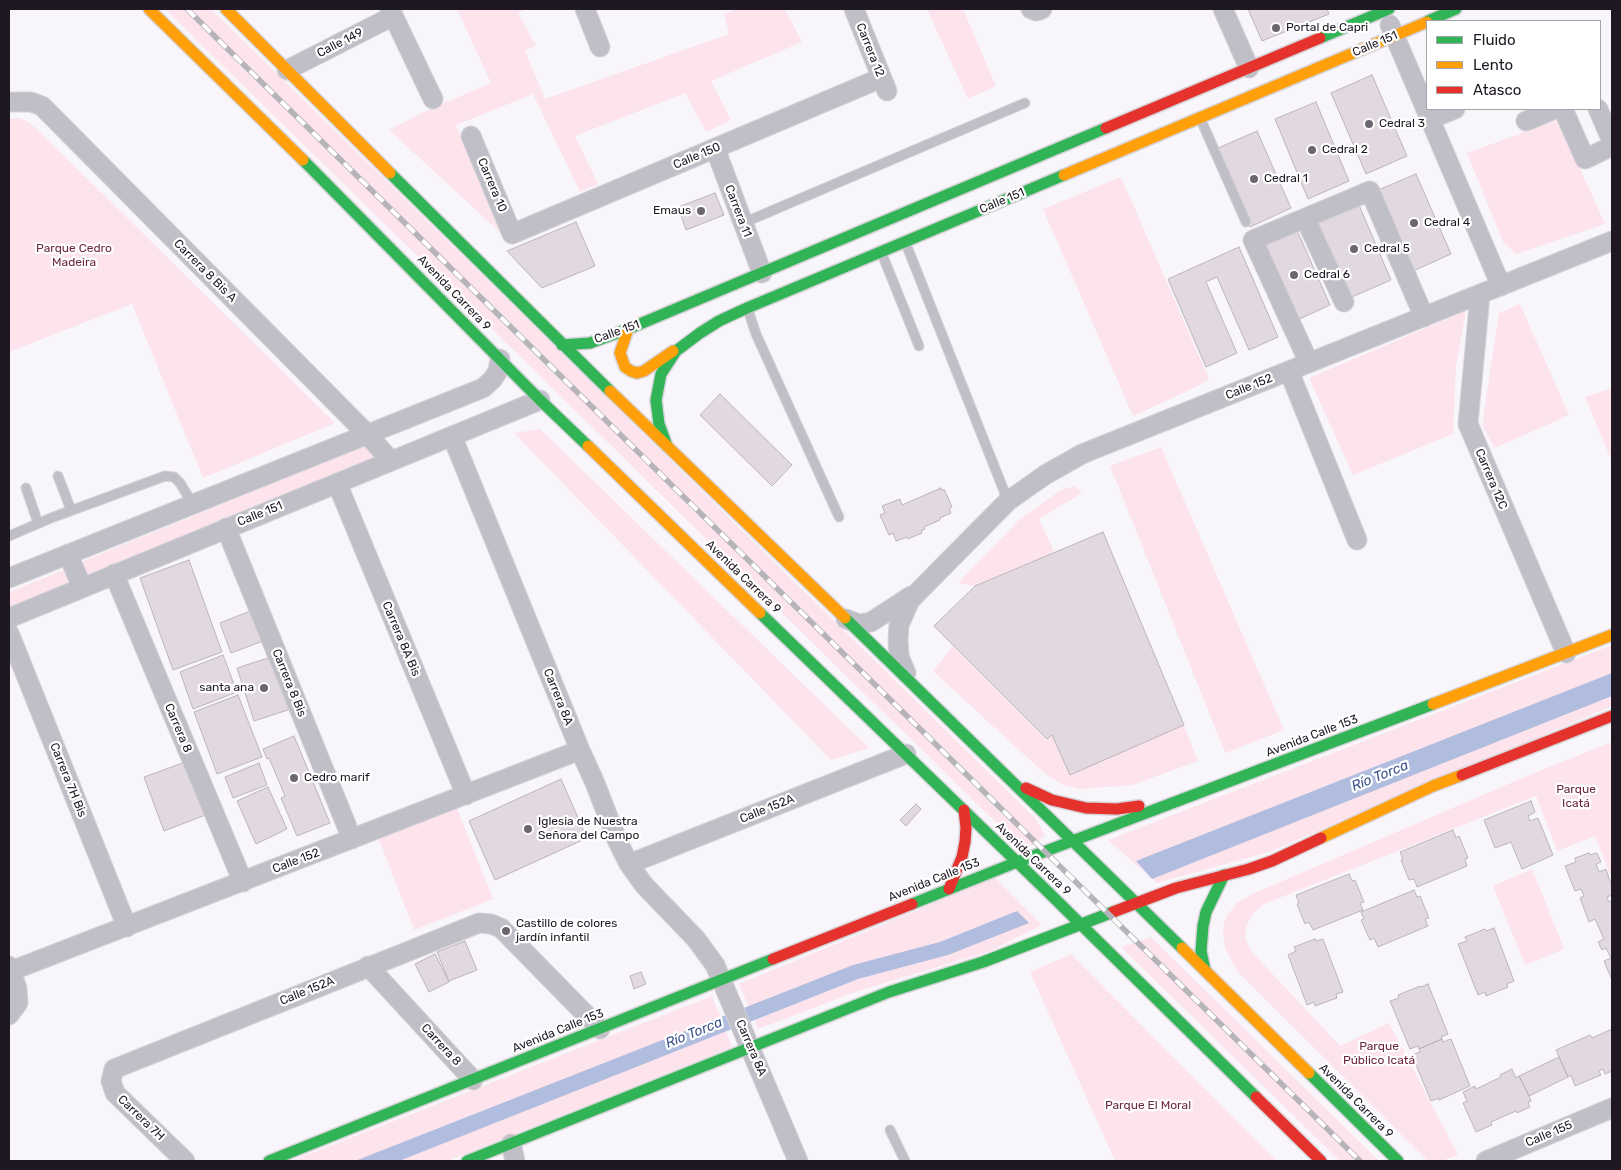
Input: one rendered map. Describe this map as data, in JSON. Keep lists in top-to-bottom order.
{
  "streets": {
    "main road": ["Calle 151", "Avenida Carrera 9", "Avenida Calle 153"],
    "street": [
      "Calle 149",
      "Carrera 12",
      "Calle 150",
      "Carrera 10",
      "Carrera 11",
      "Carrera 8 Bis A",
      "Calle 152",
      "Carrera 12C",
      "Carrera 8A Bis",
      "Carrera 8 Bis",
      "Carrera 8A",
      "Carrera 8",
      "Carrera 7H Bis",
      "Calle 152A",
      "Carrera 7H",
      "Calle 155"
    ]
  },
  "crossings": [
    ["Calle 149", "Avenida Carrera 9"],
    ["Calle 151", "Carrera 11"],
    ["Calle 151", "Carrera 8 Bis A"],
    ["Calle 151", "Avenida Carrera 9"],
    ["Calle 151", "Carrera 8A Bis"],
    ["Calle 151", "Carrera 8 Bis"],
    ["Calle 151", "Carrera 8A"],
    ["Calle 151", "Carrera 8"],
    ["Carrera 12", "Calle 150"],
    ["Calle 150", "Carrera 10"],
    ["Calle 150", "Carrera 11"],
    ["Avenida Carrera 9", "Calle 152"],
    ["Avenida Carrera 9", "Avenida Calle 153"],
    ["Avenida Carrera 9", "Calle 152A"],
    ["Calle 152", "Carrera 12C"],
    ["Calle 152", "Carrera 8A Bis"],
    ["Calle 152", "Carrera 8 Bis"],
    ["Calle 152", "Carrera 8A"],
    ["Calle 152", "Carrera 8"],
    ["Calle 152", "Carrera 7H Bis"],
    ["Carrera 12C", "Avenida Calle 153"],
    ["Carrera 8A", "Avenida Calle 153"],
    ["Carrera 8A", "Calle 152A"],
    ["Carrera 8", "Avenida Calle 153"],
    ["Carrera 8", "Calle 152A"],
    ["Avenida Calle 153", "Calle 152A"],
    ["Calle 152A", "Carrera 7H"]
  ],
  "water": ["Río Torca"],
  "parks": [
    "Parque Cedro Madeira",
    "Parque Icatá",
    "Parque Público Icatá",
    "Parque El Moral"
  ],
  "places": [
    "Portal de Capri",
    "Cedral 3",
    "Cedral 2",
    "Cedral 1",
    "Emaus",
    "Cedral 4",
    "Cedral 5",
    "Cedral 6",
    "santa ana",
    "Cedro marif",
    "Iglesia de Nuestra Señora del Campo",
    "Castillo de colores jardín infantil"
  ],
  "legend": ["Fluido", "Lento", "Atasco"]
}
